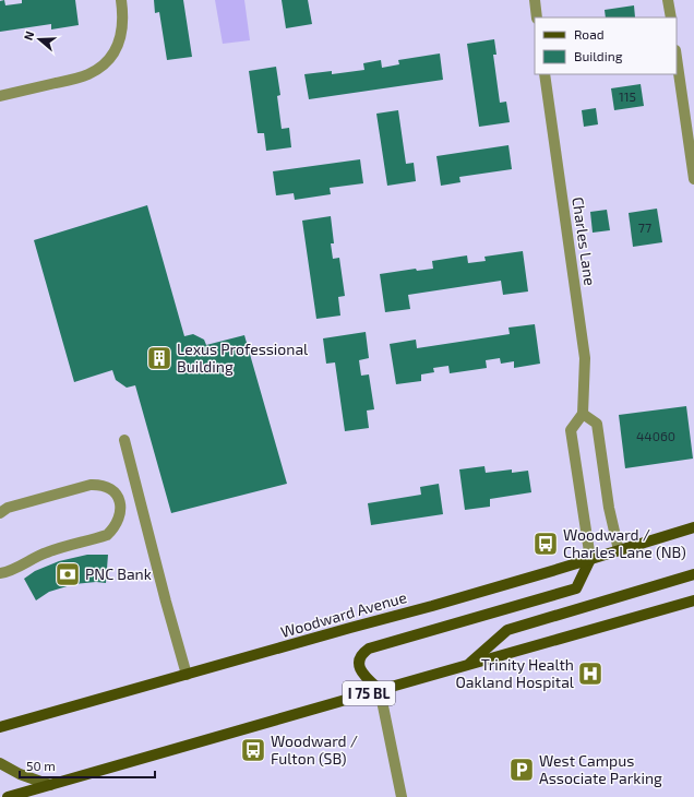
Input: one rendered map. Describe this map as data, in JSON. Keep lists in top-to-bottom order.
{
  "streets": {
    "main road": ["Woodward Avenue", "I 75 BL"],
    "street": ["Charles Lane"]
  },
  "places": {
    "building": ["Lexus Professional Building"],
    "bus stop": ["Woodward / Charles Lane (NB)", "Woodward / Fulton (SB)"],
    "bank": ["PNC Bank"],
    "hospital": ["Trinity Health Oakland Hospital"],
    "parking": ["West Campus Associate Parking"]
  },
  "house_numbers": ["115", "77", "44060"],
  "legend": ["Road", "Building"],
  "scale_bar": "50 m",
  "north": "left"
}
